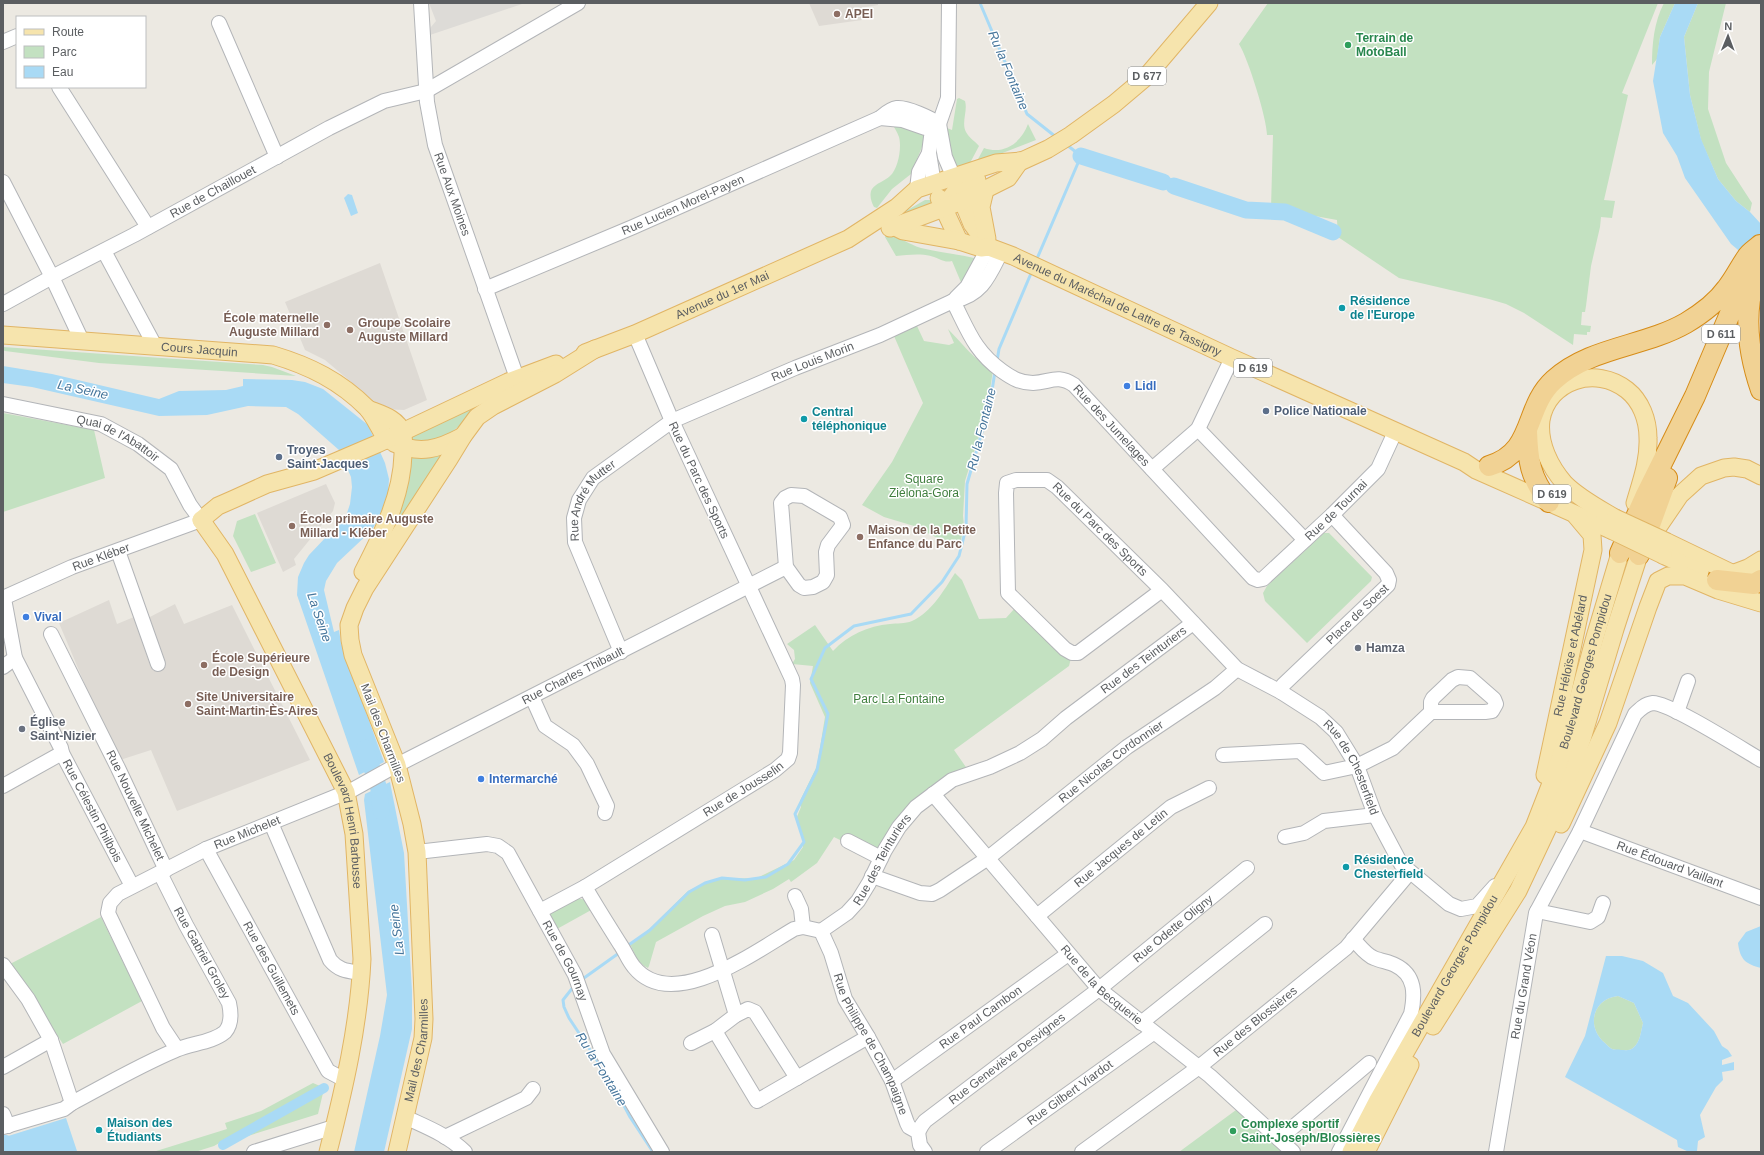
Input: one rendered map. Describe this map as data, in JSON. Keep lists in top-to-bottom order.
{
  "streets": {
    "highway": ["D 611"],
    "main road": [
      "D 677",
      "Avenue du 1er Mai",
      "Avenue du Maréchal de Lattre de Tassigny",
      "Cours Jacquin",
      "D 619",
      "Rue Kléber",
      "Rue Héloïse et Abélard",
      "Boulevard Georges Pompidou",
      "Mail des Charmilles",
      "Boulevard Henri Barbusse"
    ],
    "street": [
      "Rue de Chaillouet",
      "Rue Aux Moines",
      "Rue Lucien Morel-Payen",
      "Rue Louis Morin",
      "Rue des Jumelages",
      "Quai de l'Abattoir",
      "Rue du Parc des Sports",
      "Rue André Mutter",
      "Rue de Tournai",
      "Place de Soest",
      "Rue des Teinturiers",
      "Rue Charles Thibault",
      "Rue Nicolas Cordonnier",
      "Rue de Chesterfield",
      "Rue de Jousselin",
      "Rue Nouvelle Michelet",
      "Rue Célestin Philbois",
      "Rue Michelet",
      "Rue Jacques de Letin",
      "Rue Édouard Vaillant",
      "Rue Odette Oligny",
      "Rue Gabriel Groley",
      "Rue de Gournay",
      "Rue des Guillemets",
      "Rue de la Becquerie",
      "Rue du Grand Véon",
      "Rue Paul Cambon",
      "Rue des Blossières",
      "Rue Philippe de Champaigne",
      "Rue Geneviève Desvignes",
      "Rue Gilbert Viardot"
    ]
  },
  "crossings": [
    ["Rue de Chaillouet", "Rue Aux Moines"],
    ["Rue Aux Moines", "Rue Lucien Morel-Payen"],
    ["Rue Aux Moines", "Avenue du 1er Mai"],
    ["Avenue du 1er Mai", "Avenue du Maréchal de Lattre de Tassigny"],
    ["Avenue du 1er Mai", "Cours Jacquin"],
    ["Avenue du 1er Mai", "Rue du Parc des Sports"],
    ["Avenue du 1er Mai", "Rue Kléber"],
    ["Avenue du 1er Mai", "Mail des Charmilles"],
    ["Avenue du Maréchal de Lattre de Tassigny", "Rue Louis Morin"],
    ["Avenue du Maréchal de Lattre de Tassigny", "D 619"],
    ["Avenue du Maréchal de Lattre de Tassigny", "Rue de Tournai"],
    ["D 611", "Boulevard Georges Pompidou"],
    ["Cours Jacquin", "Rue Kléber"],
    ["Rue Louis Morin", "Rue des Jumelages"],
    ["Rue Louis Morin", "Rue du Parc des Sports"],
    ["Rue Louis Morin", "Rue André Mutter"],
    ["D 619", "Rue Héloïse et Abélard"],
    ["D 619", "Boulevard Georges Pompidou"],
    ["Rue des Jumelages", "Rue de Tournai"],
    ["Quai de l'Abattoir", "Rue Kléber"],
    ["Quai de l'Abattoir", "Boulevard Henri Barbusse"],
    ["Rue du Parc des Sports", "Rue André Mutter"],
    ["Rue du Parc des Sports", "Rue Charles Thibault"],
    ["Rue du Parc des Sports", "Rue de Chesterfield"],
    ["Rue du Parc des Sports", "Rue de Jousselin"],
    ["Rue André Mutter", "Rue Charles Thibault"],
    ["Rue de Tournai", "Place de Soest"],
    ["Rue Kléber", "Boulevard Henri Barbusse"],
    ["Place de Soest", "Rue de Chesterfield"],
    ["Rue Héloïse et Abélard", "Boulevard Georges Pompidou"],
    ["Rue des Teinturiers", "Rue Nicolas Cordonnier"],
    ["Rue des Teinturiers", "Rue de Chesterfield"],
    ["Rue des Teinturiers", "Rue de la Becquerie"],
    ["Rue des Teinturiers", "Rue Philippe de Champaigne"],
    ["Boulevard Georges Pompidou", "Rue de Chesterfield"],
    ["Rue Charles Thibault", "Mail des Charmilles"],
    ["Rue Charles Thibault", "Rue de Jousselin"],
    ["Rue Charles Thibault", "Rue Michelet"],
    ["Mail des Charmilles", "Rue Michelet"],
    ["Mail des Charmilles", "Rue de Gournay"],
    ["Rue Nicolas Cordonnier", "Rue de Chesterfield"],
    ["Rue Nicolas Cordonnier", "Rue de la Becquerie"],
    ["Rue de Chesterfield", "Rue des Blossières"],
    ["Rue de Jousselin", "Rue de Gournay"],
    ["Rue Nouvelle Michelet", "Rue Michelet"],
    ["Rue Nouvelle Michelet", "Rue Gabriel Groley"],
    ["Rue Célestin Philbois", "Rue Michelet"],
    ["Boulevard Henri Barbusse", "Rue Michelet"],
    ["Boulevard Henri Barbusse", "Rue des Guillemets"],
    ["Rue Michelet", "Rue Gabriel Groley"],
    ["Rue Michelet", "Rue des Guillemets"],
    ["Rue Jacques de Letin", "Rue de la Becquerie"],
    ["Rue Édouard Vaillant", "Rue du Grand Véon"],
    ["Rue Odette Oligny", "Rue de la Becquerie"],
    ["Rue Odette Oligny", "Rue Geneviève Desvignes"],
    ["Rue de la Becquerie", "Rue Paul Cambon"],
    ["Rue de la Becquerie", "Rue des Blossières"],
    ["Rue de la Becquerie", "Rue Geneviève Desvignes"],
    ["Rue de la Becquerie", "Rue Gilbert Viardot"],
    ["Rue Paul Cambon", "Rue Philippe de Champaigne"],
    ["Rue Philippe de Champaigne", "Rue Geneviève Desvignes"]
  ],
  "water": ["Ru la Fontaine", "La Seine"],
  "parks": ["Square Ziélona-Gora", "Parc La Fontaine"],
  "places": [
    "APEI",
    "Terrain de MotoBall",
    "Résidence de l'Europe",
    "École maternelle Auguste Millard",
    "Groupe Scolaire Auguste Millard",
    "Lidl",
    "Police Nationale",
    "Central téléphonique",
    "Troyes Saint-Jacques",
    "École primaire Auguste Millard - Kléber",
    "Maison de la Petite Enfance du Parc",
    "Vival",
    "Hamza",
    "École Supérieure de Design",
    "Site Universitaire Saint-Martin-Ès-Aires",
    "Église Saint-Nizier",
    "Intermarché",
    "Résidence Chesterfield",
    "Maison des Étudiants",
    "Complexe sportif Saint-Joseph/Blossières"
  ],
  "legend": ["Route", "Parc", "Eau"],
  "north": "top"
}
